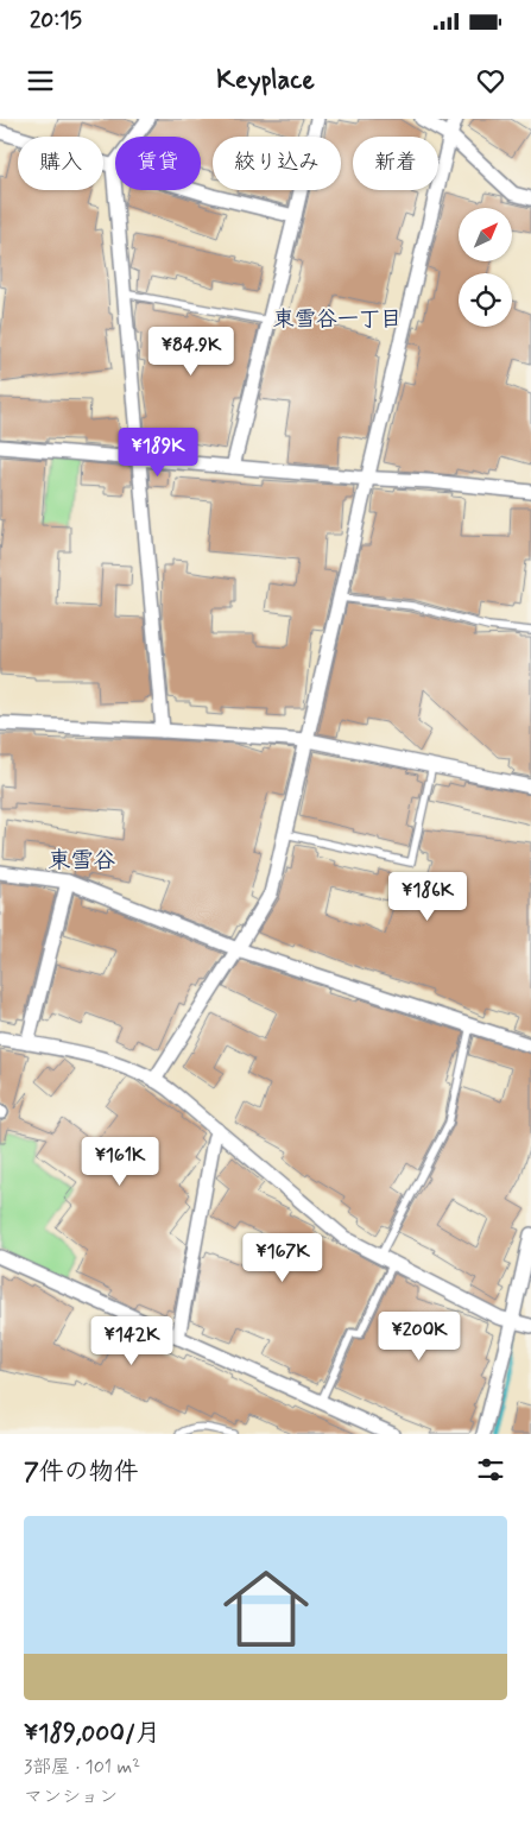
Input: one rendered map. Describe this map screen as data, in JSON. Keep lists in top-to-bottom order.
{
  "districts": ["東雪谷一丁目", "東雪谷"],
  "north": "top right",
  "page": {
    "status": "20:15",
    "header": "Keyplace",
    "chip": [
      "購入",
      "賃貸",
      "絞り込み",
      "新着"
    ],
    "price": [
      "¥84.9K",
      "¥189K",
      "¥186K",
      "¥161K",
      "¥167K",
      "¥200K",
      "¥142K"
    ],
    "heading": "7件の物件",
    "list": [
      {
        "name": "¥189,000/月",
        "note": "3部屋 · 101 m² · マンション"
      }
    ]
  }
}
